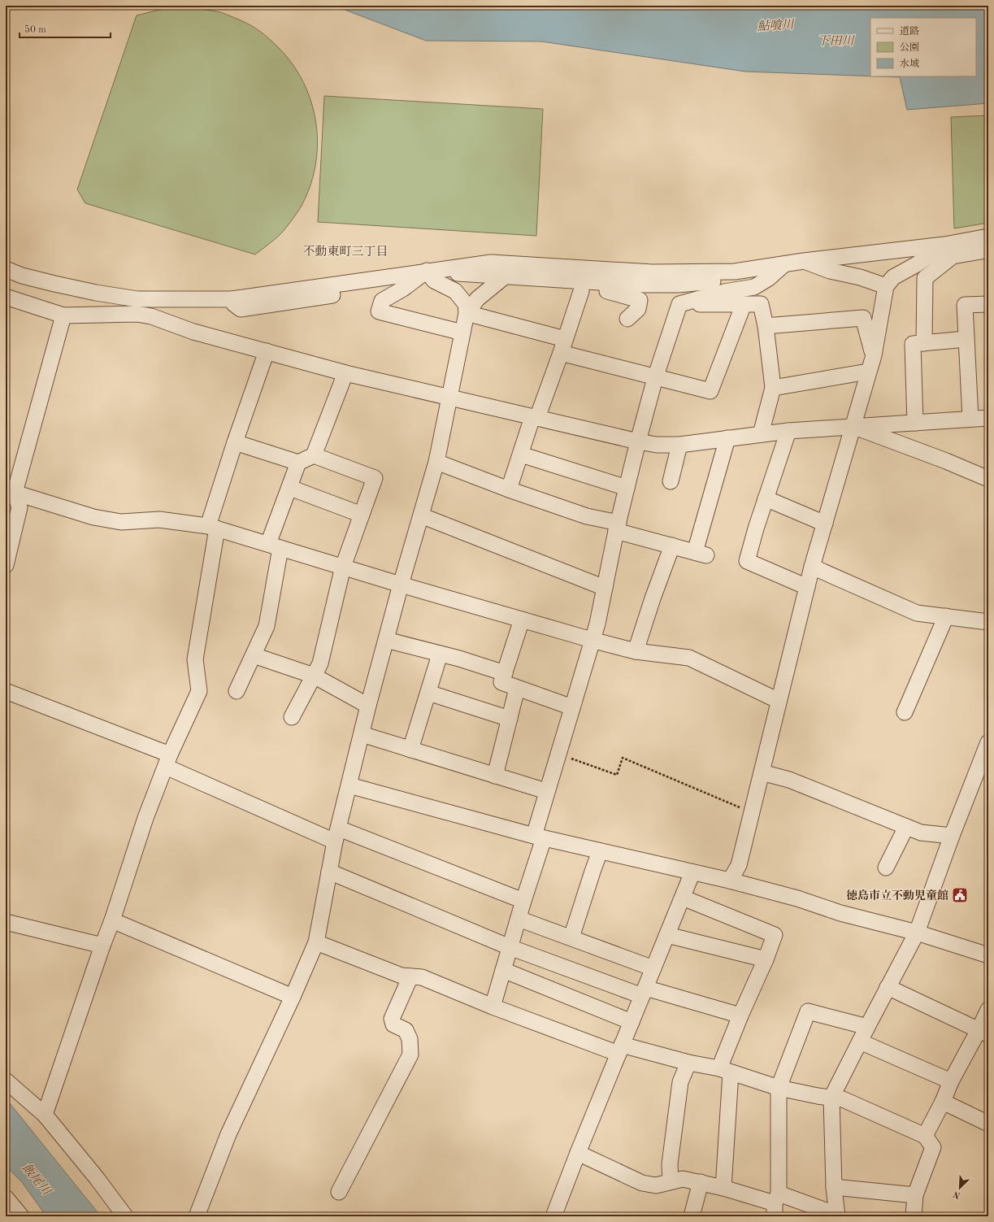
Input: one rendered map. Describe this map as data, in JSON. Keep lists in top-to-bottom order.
{
  "districts": ["不動東町三丁目"],
  "water": ["鮎喰川", "下田川", "飯尾川"],
  "places": {
    "public building": ["徳島市立不動児童館"]
  },
  "legend": ["道路", "公園", "水域"],
  "scale_bar": "50 m",
  "north": "bottom left"
}
